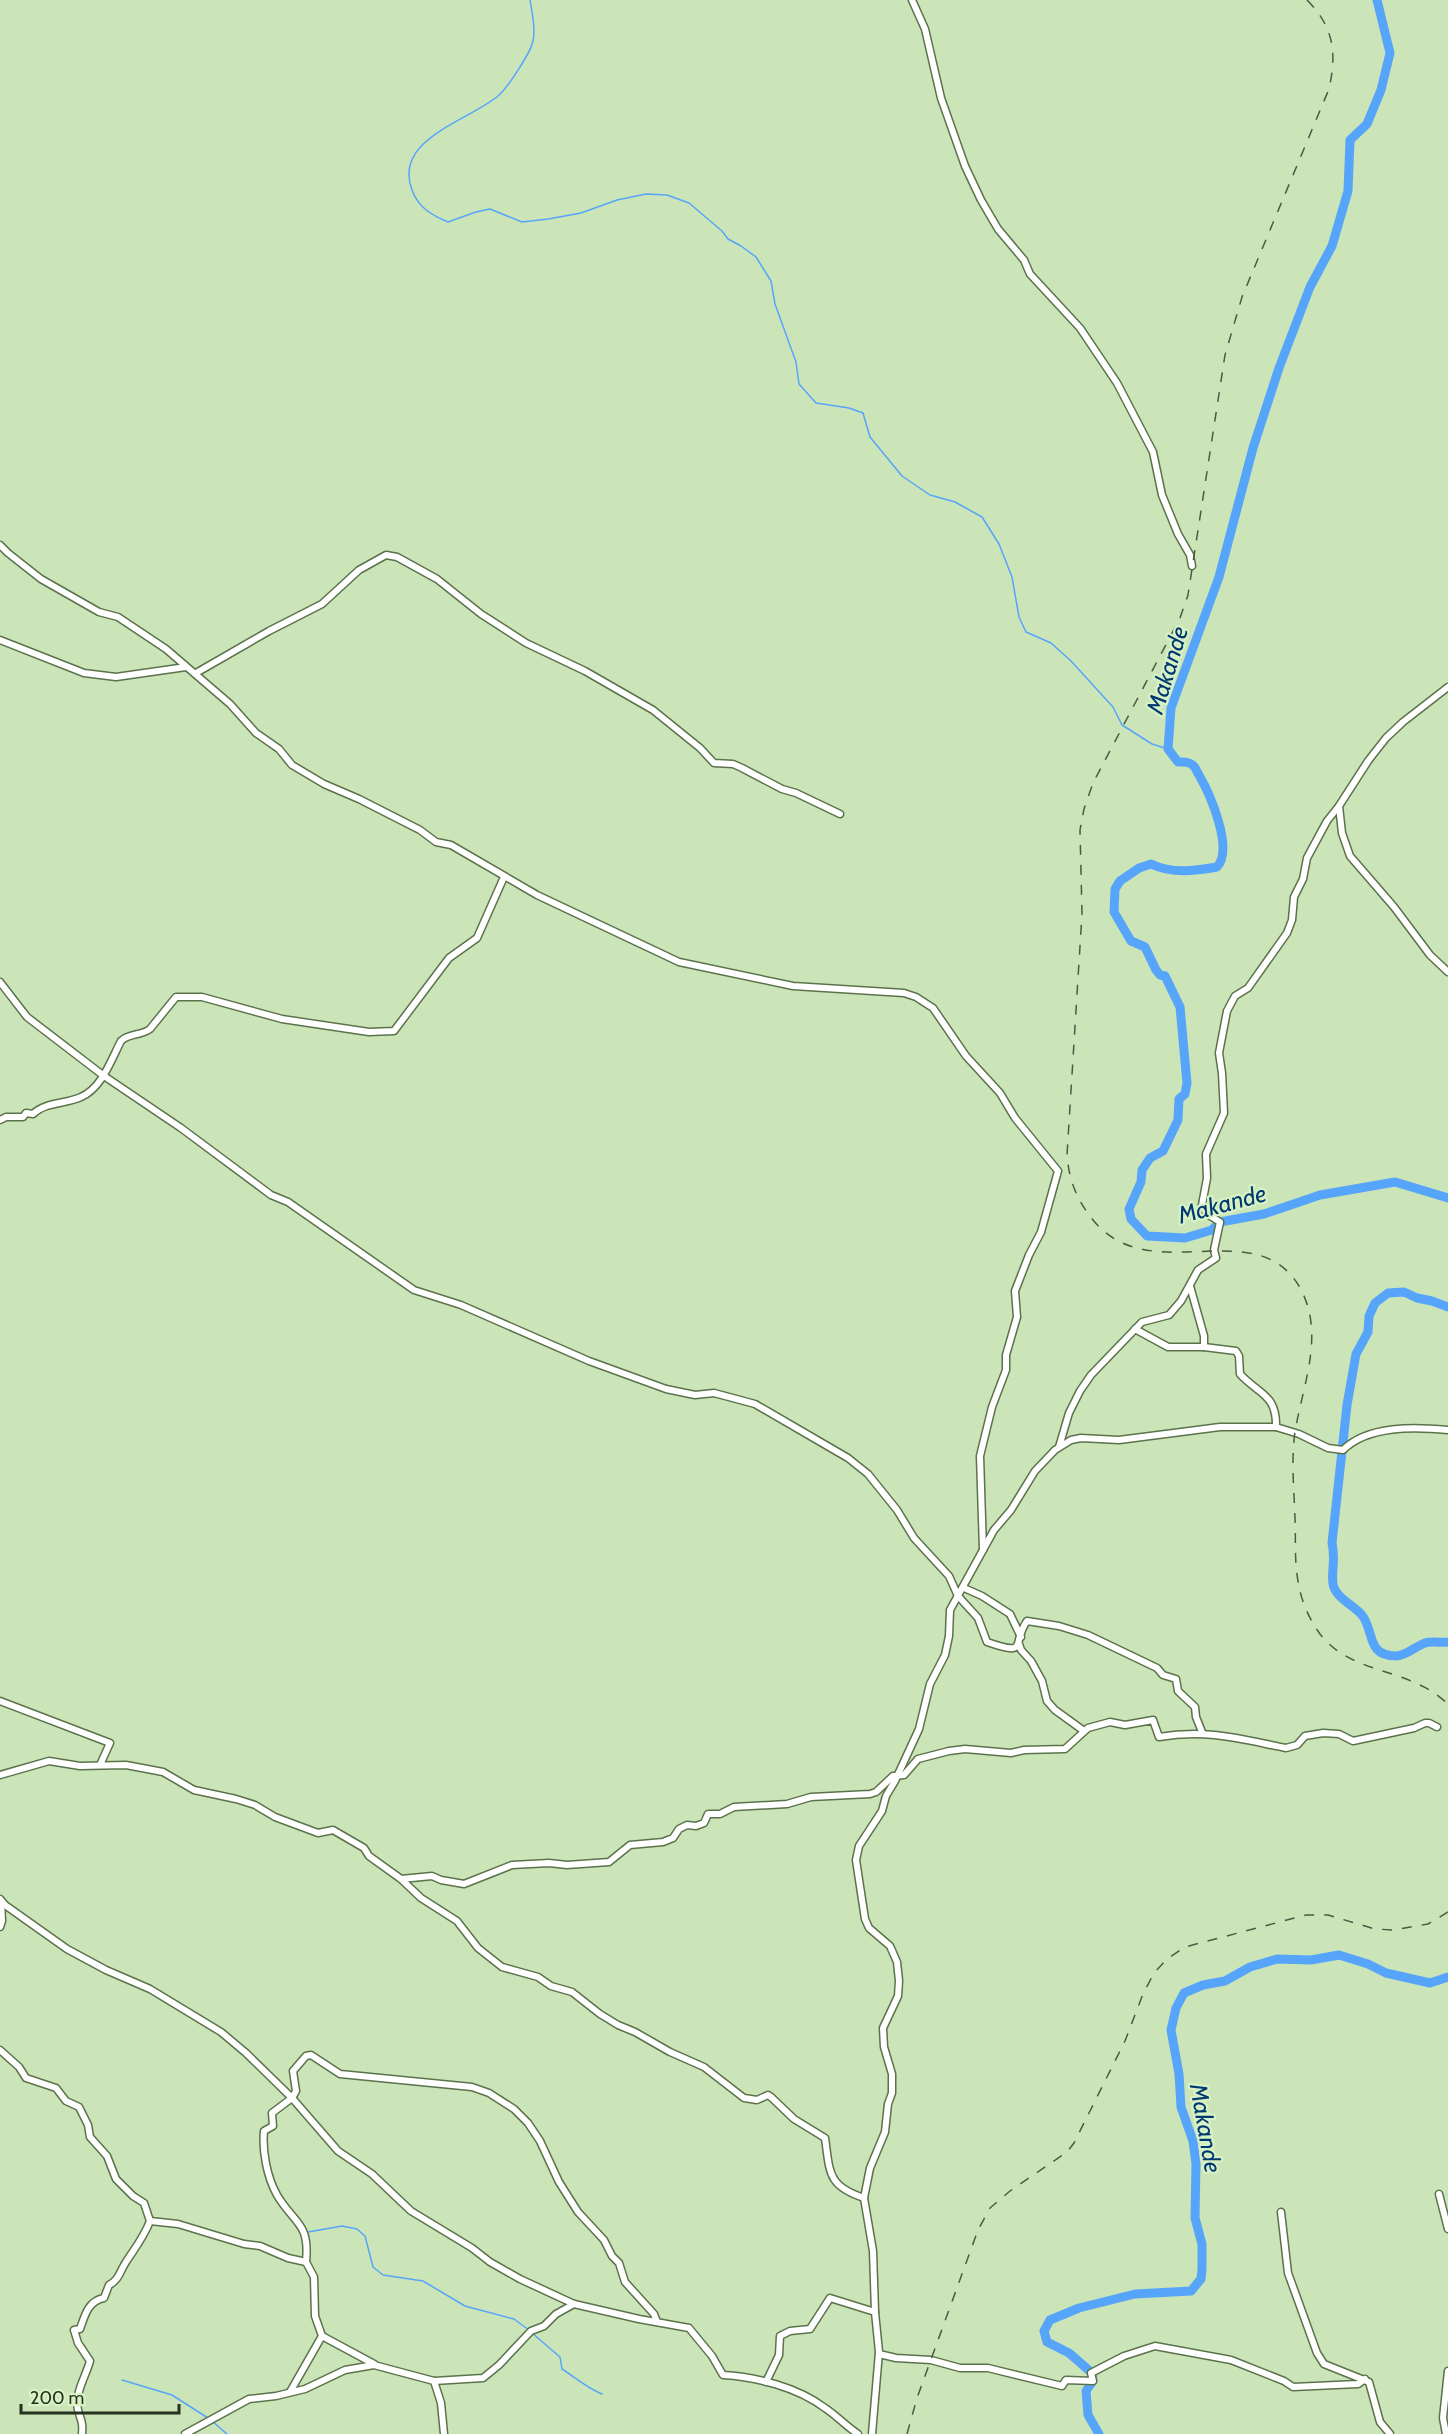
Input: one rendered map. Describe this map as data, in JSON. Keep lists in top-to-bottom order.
{
  "water": ["Makande"],
  "scale_bar": "200 m"
}
